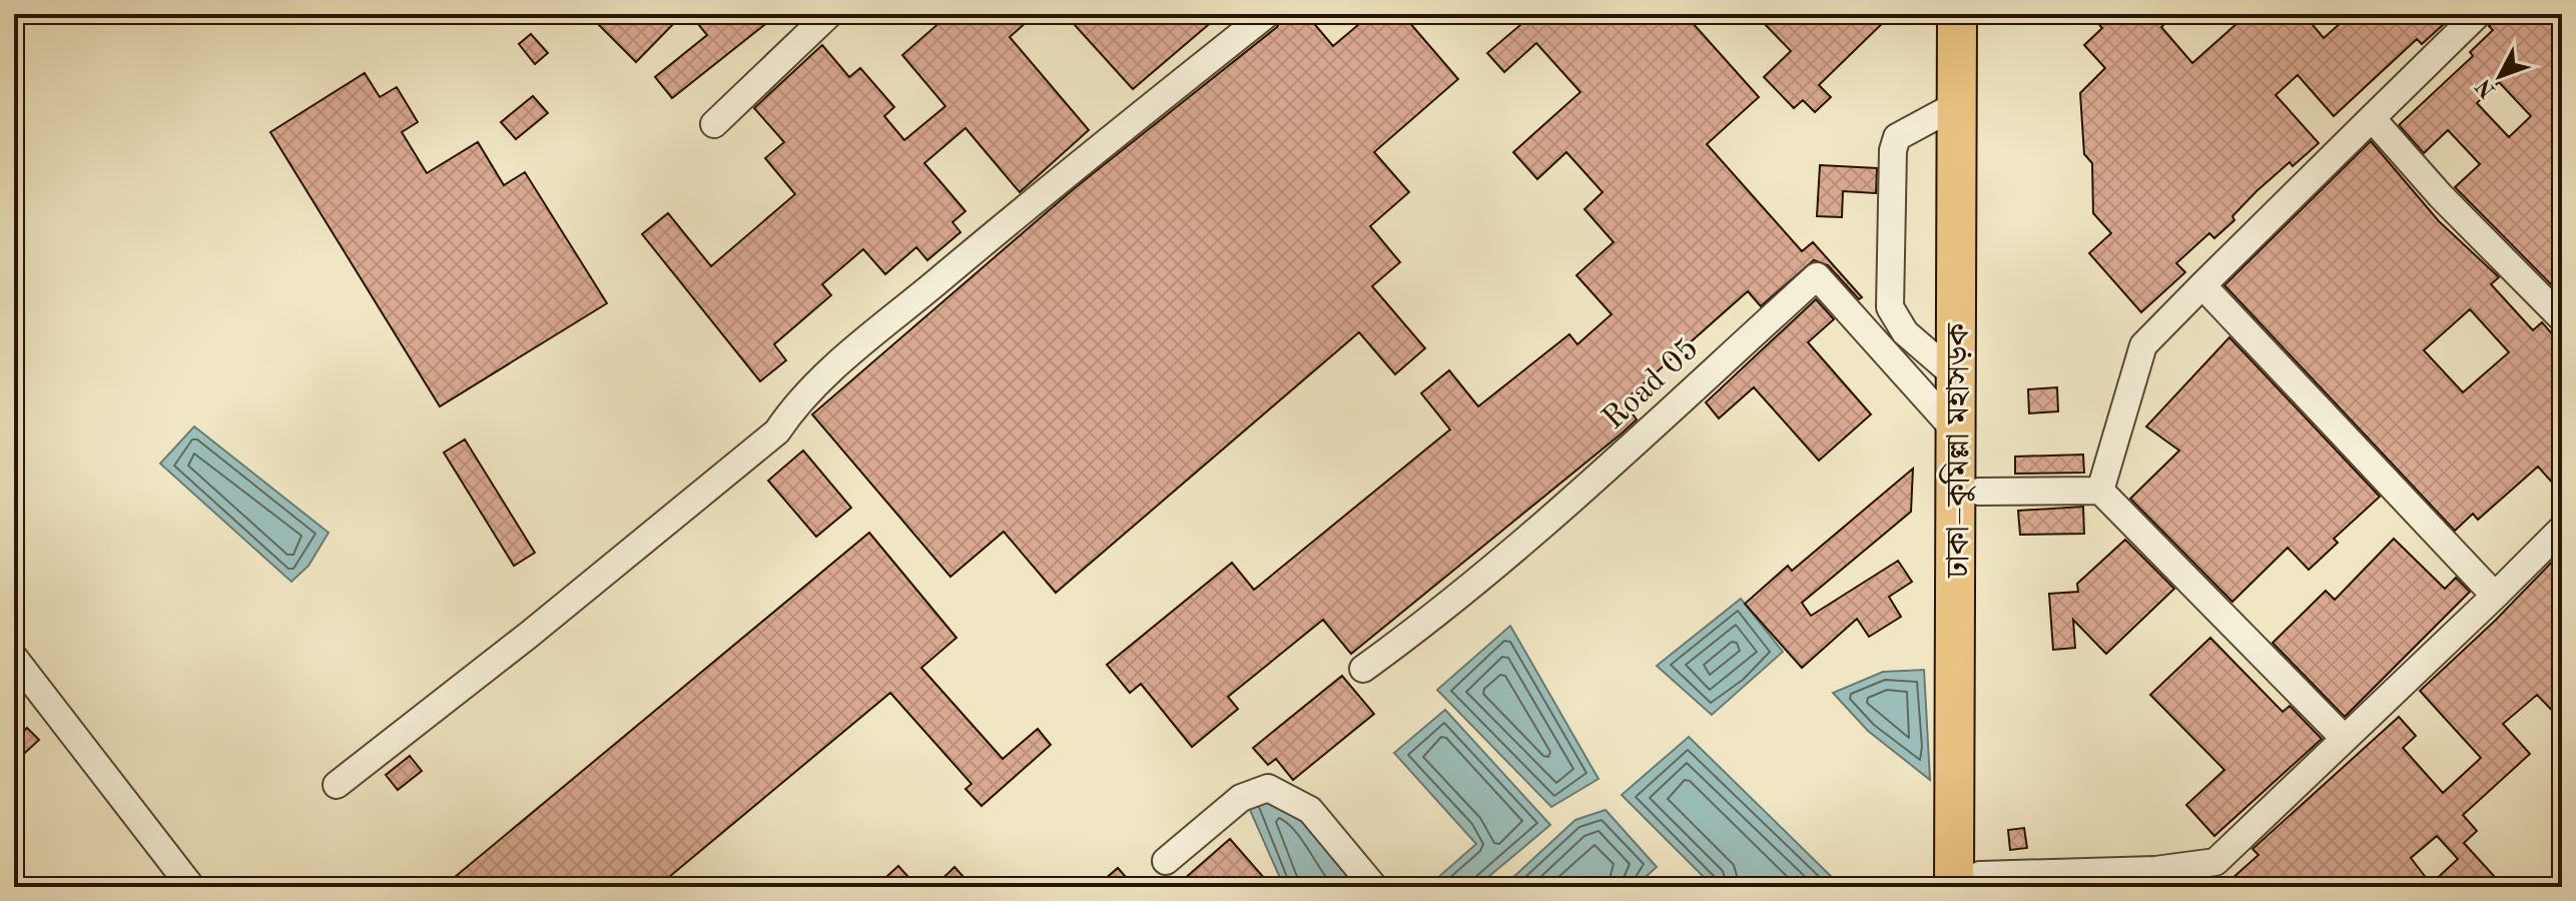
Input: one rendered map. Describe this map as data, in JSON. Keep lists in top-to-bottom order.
{
  "streets": {
    "highway": ["ঢাকা–কুমিল্লা মহাসড়ক"],
    "street": ["Road 05"]
  },
  "crossings": [
    ["Road 05", "ঢাকা–কুমিল্লা মহাসড়ক"]
  ],
  "north": "bottom left"
}
